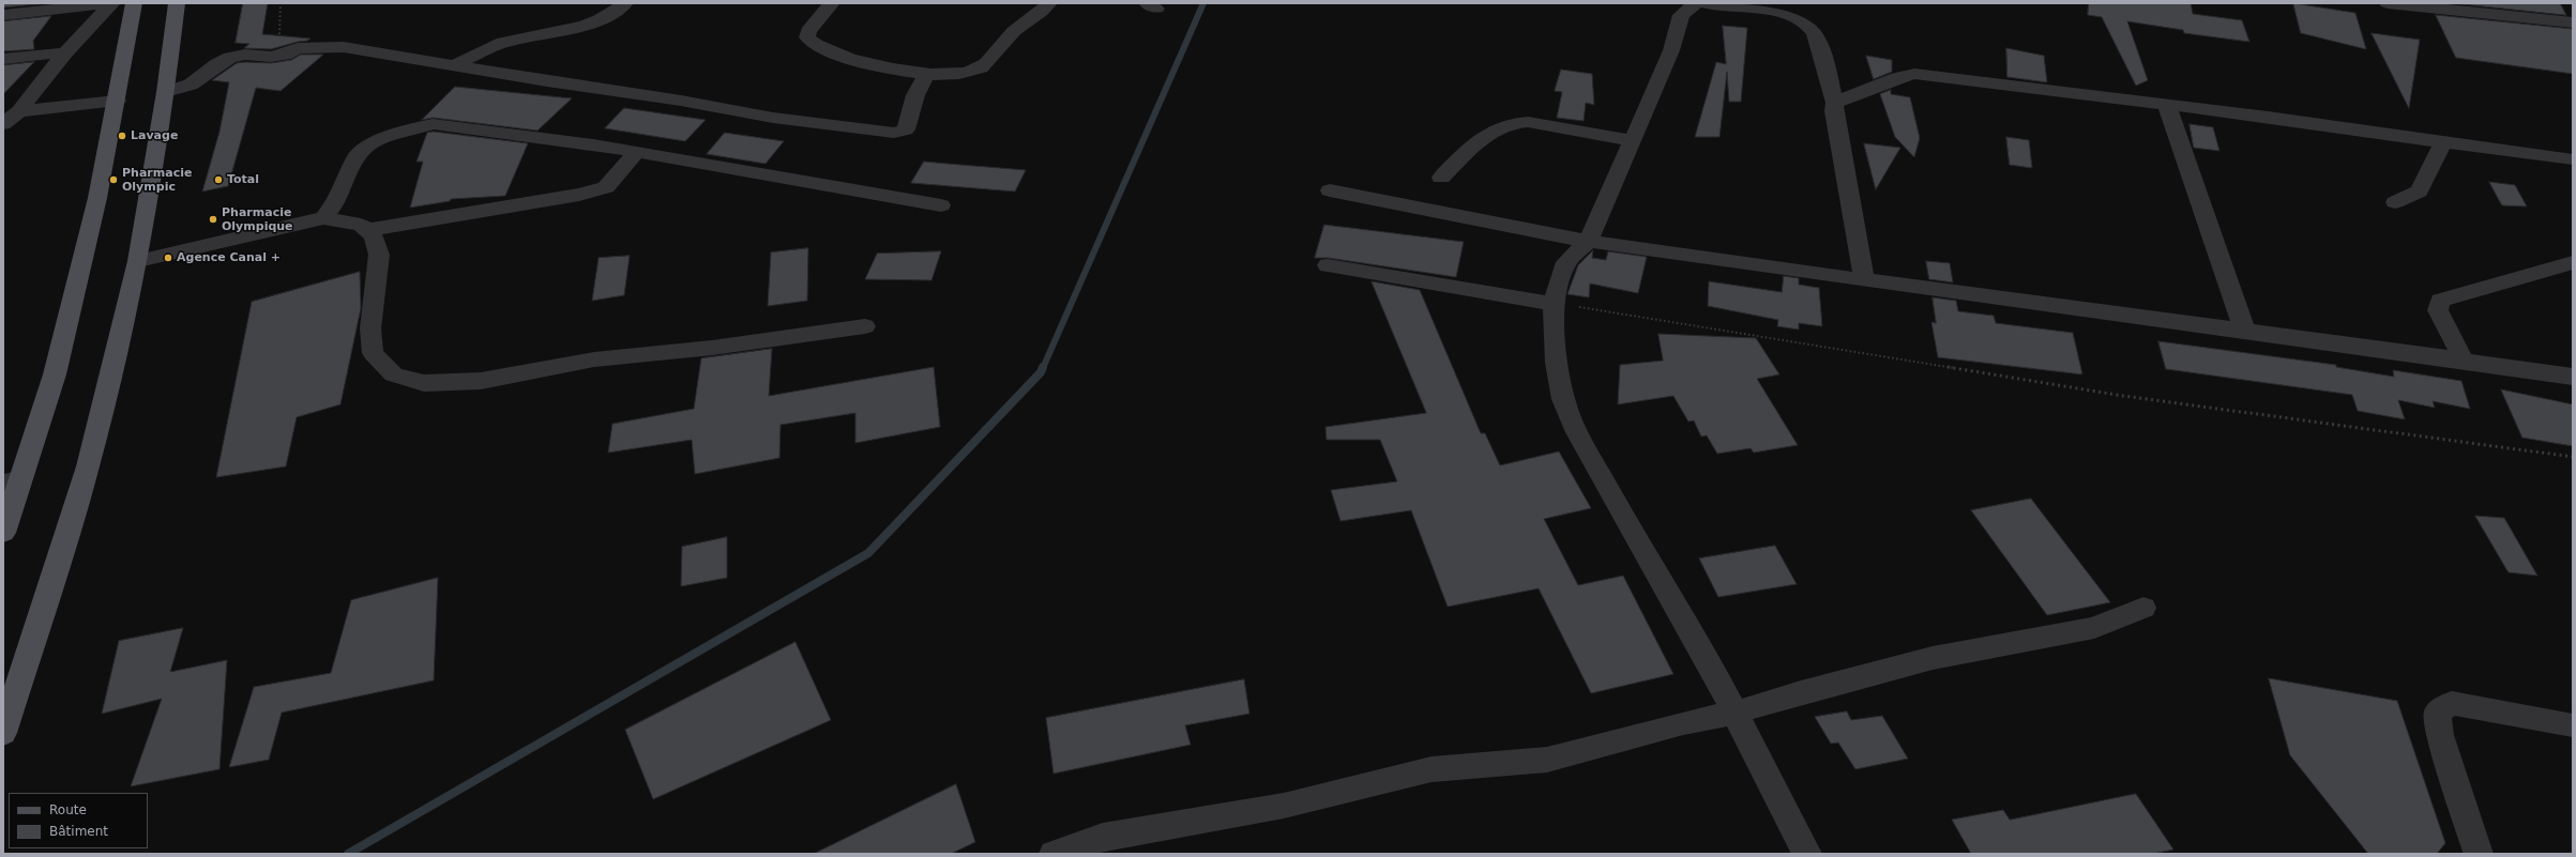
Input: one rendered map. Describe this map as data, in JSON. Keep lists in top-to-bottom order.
{
  "places": [
    "Lavage",
    "Pharmacie Olympic",
    "Total",
    "Pharmacie Olympique",
    "Agence Canal +"
  ],
  "legend": ["Route", "Bâtiment"]
}
